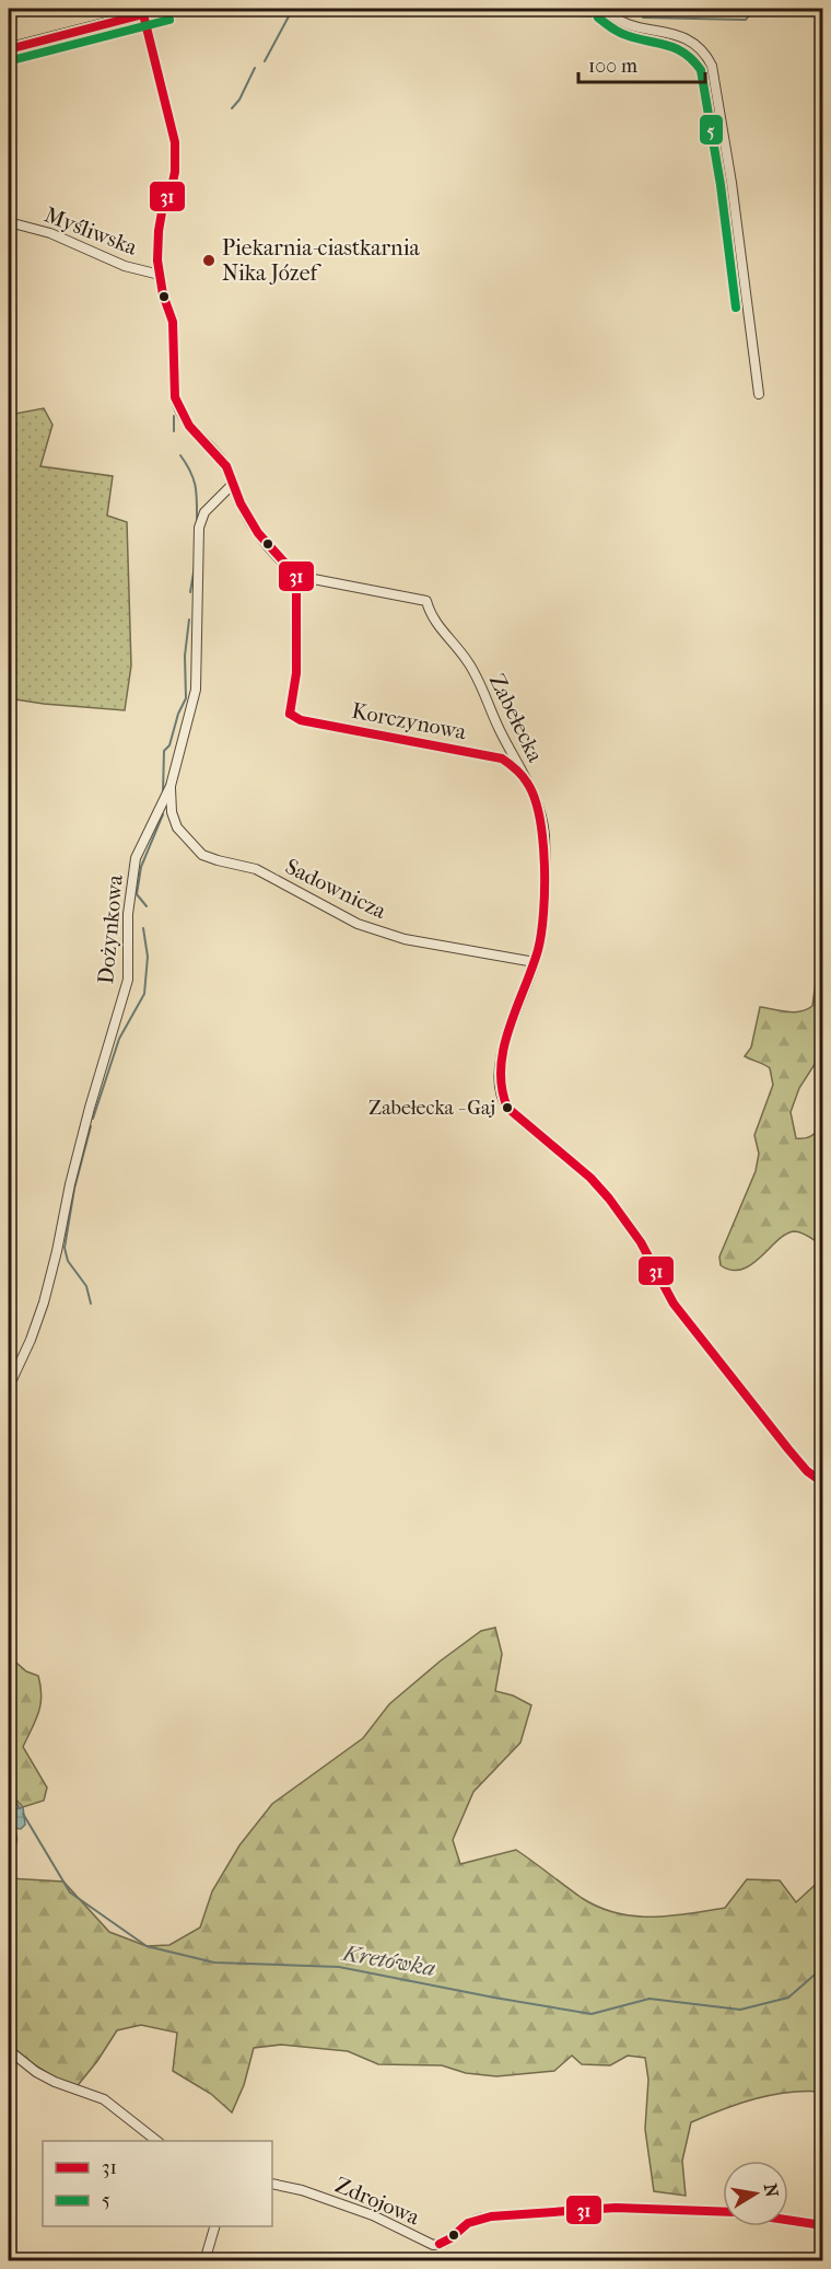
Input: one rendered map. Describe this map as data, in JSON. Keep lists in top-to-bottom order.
{
  "streets": {
    "street": [
      "Myśliwska",
      "Zabełecka",
      "Korczynowa",
      "Sadownicza",
      "Dożynkowa",
      "Zdrojowa"
    ]
  },
  "crossings": [
    ["Myśliwska", "Dożynkowa"],
    ["Zabełecka", "Korczynowa"],
    ["Zabełecka", "Sadownicza"],
    ["Sadownicza", "Dożynkowa"]
  ],
  "water": ["Kretówka"],
  "places": ["Piekarnia-ciastkarnia Nika Józef", "Zabełecka - Gaj"],
  "lines": ["transit line 31", "transit line 5"],
  "legend": ["31", "5"],
  "scale_bar": "100 m",
  "north": "right"
}
